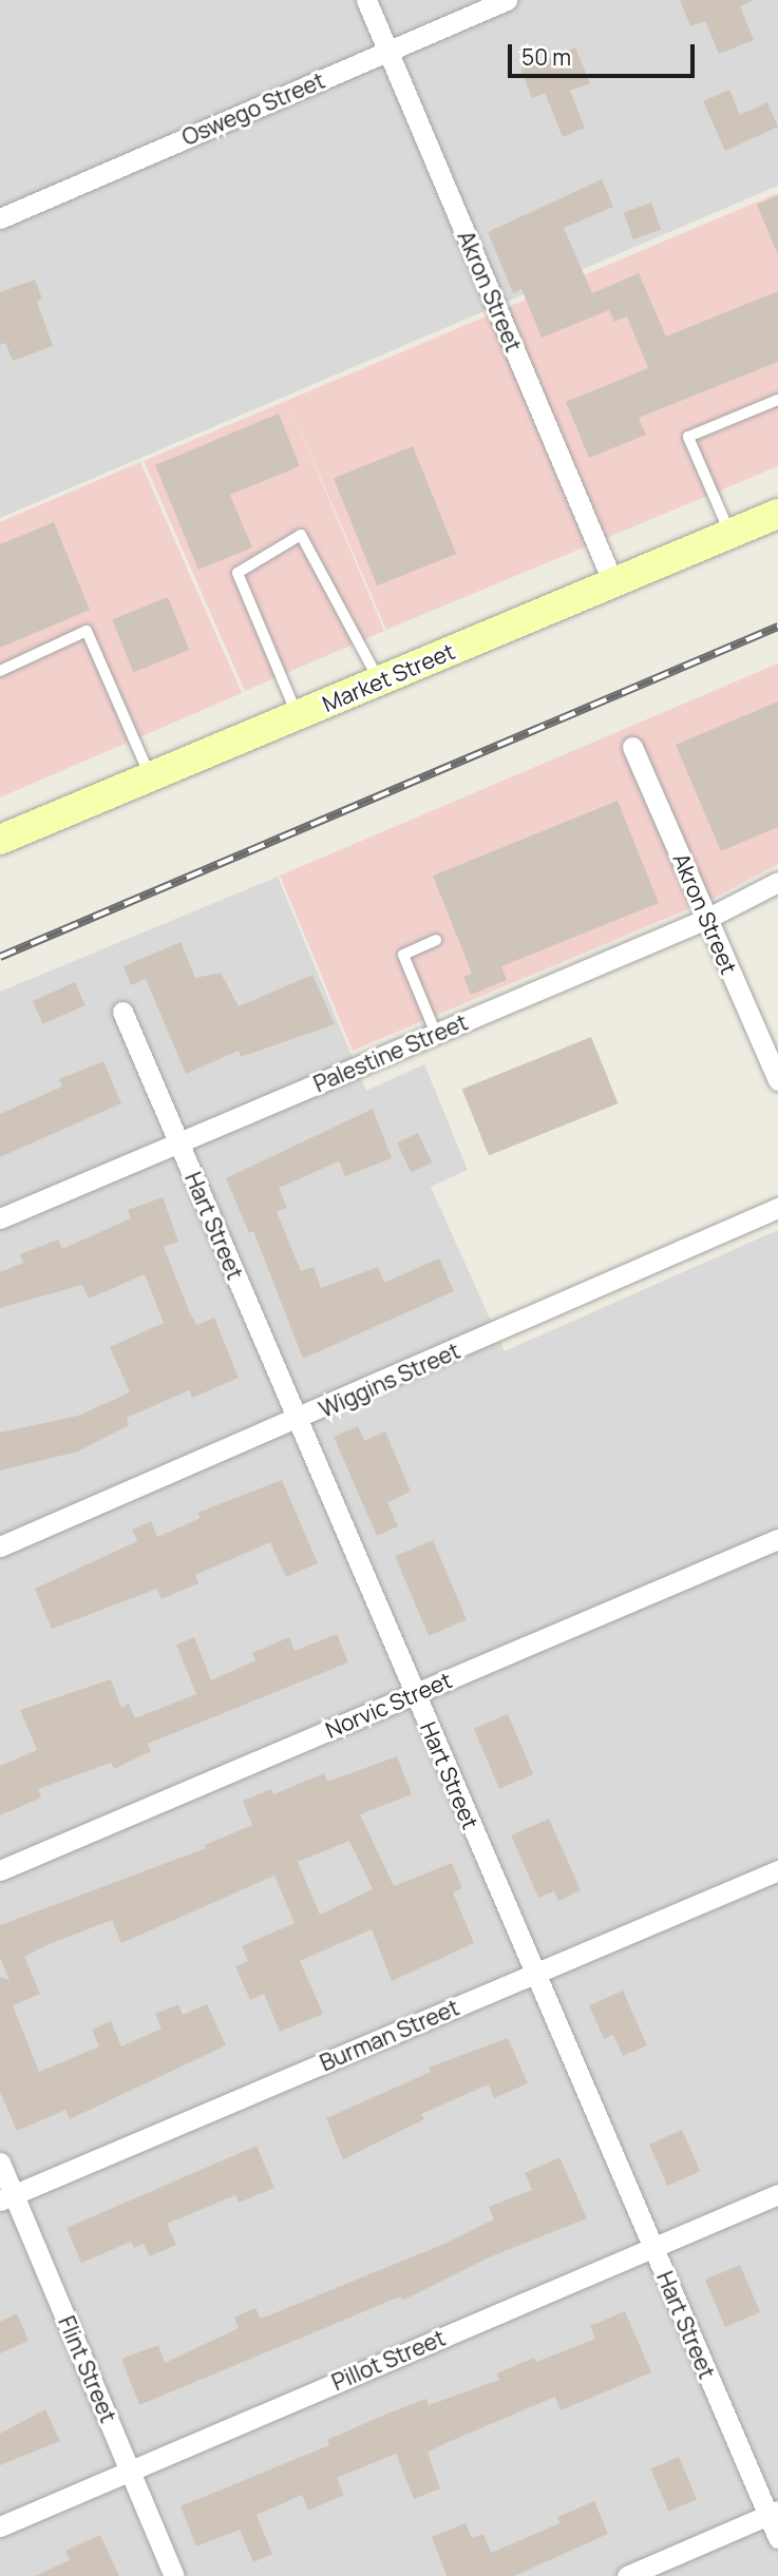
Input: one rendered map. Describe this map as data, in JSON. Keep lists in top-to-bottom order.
{
  "streets": {
    "main road": ["Market Street"],
    "street": [
      "Oswego Street",
      "Akron Street",
      "Palestine Street",
      "Hart Street",
      "Wiggins Street",
      "Norvic Street",
      "Burman Street",
      "Pillot Street",
      "Flint Street"
    ]
  },
  "crossings": [
    ["Oswego Street", "Akron Street"],
    ["Akron Street", "Market Street"],
    ["Akron Street", "Palestine Street"],
    ["Palestine Street", "Hart Street"],
    ["Hart Street", "Wiggins Street"],
    ["Hart Street", "Norvic Street"],
    ["Hart Street", "Burman Street"],
    ["Hart Street", "Pillot Street"],
    ["Burman Street", "Flint Street"],
    ["Pillot Street", "Flint Street"]
  ],
  "scale_bar": "50 m"
}
